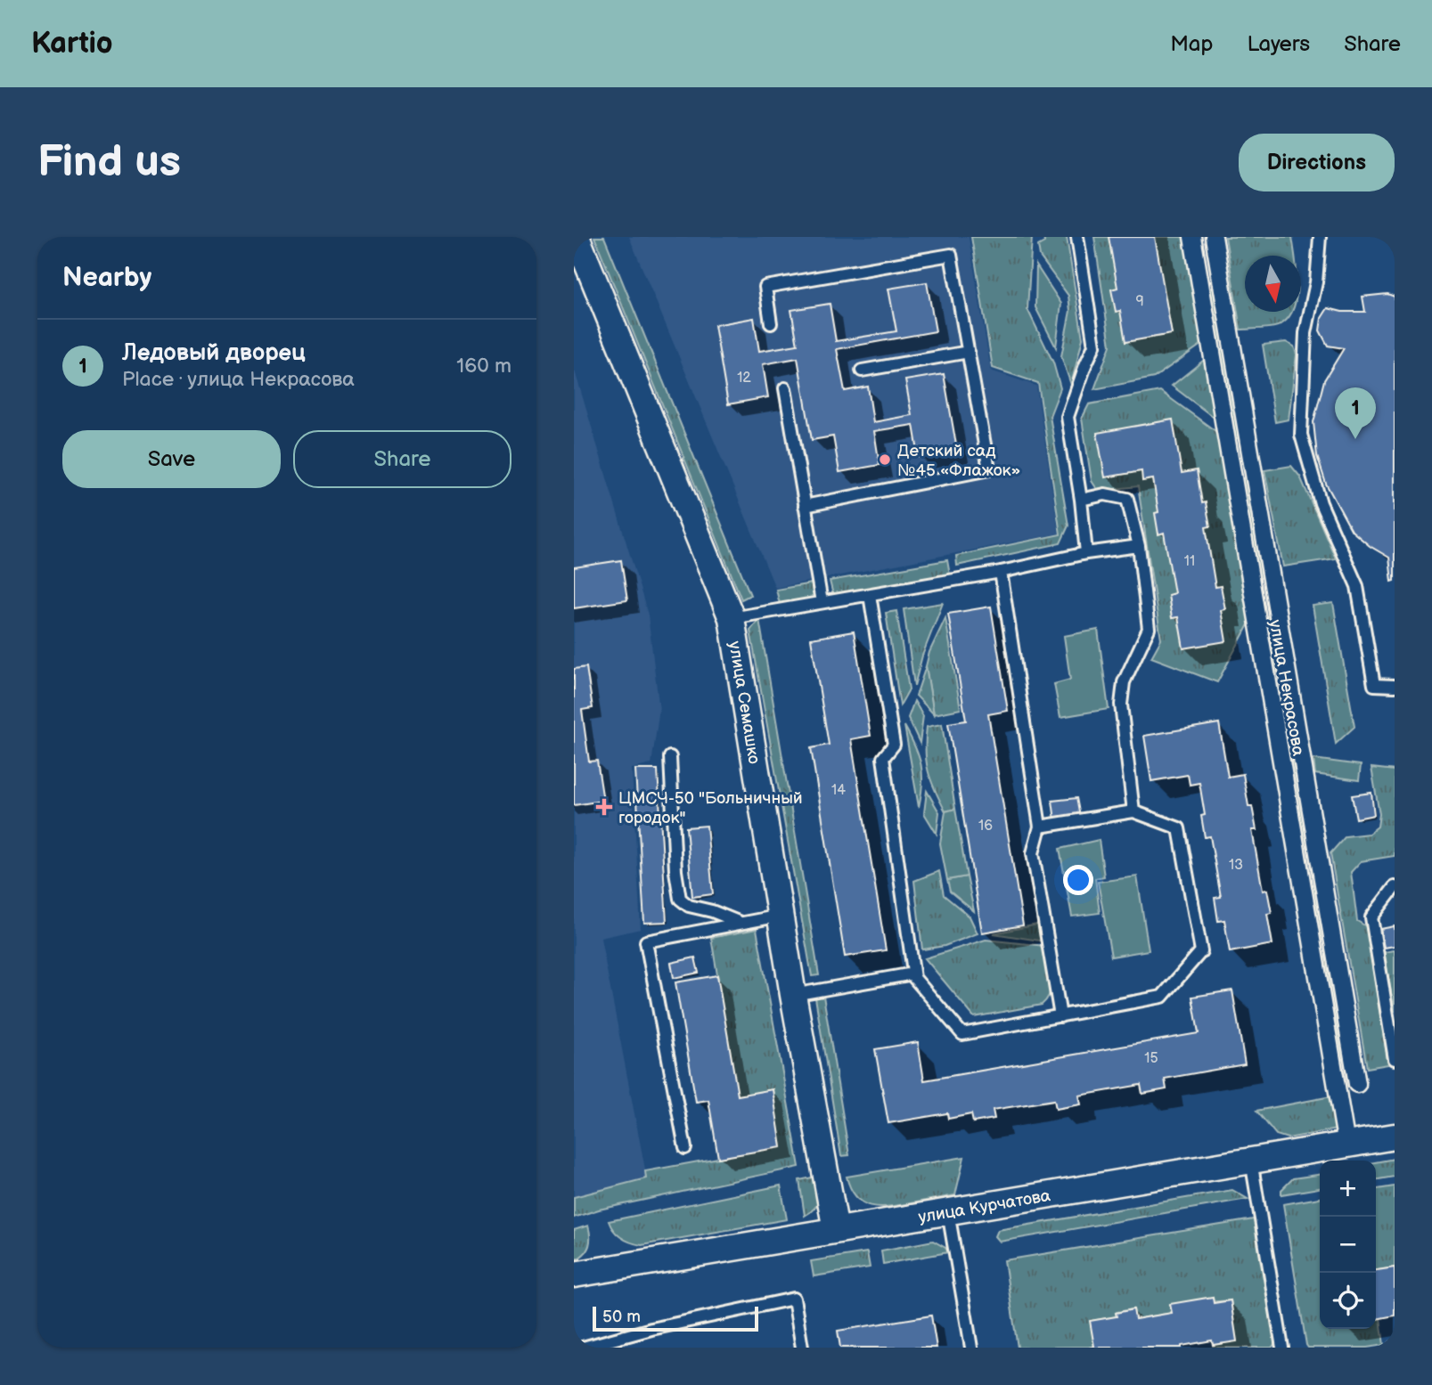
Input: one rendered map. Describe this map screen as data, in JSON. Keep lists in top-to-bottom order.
{
  "streets": {
    "street": ["улица Некрасова", "улица Семашко", "улица Курчатова"]
  },
  "crossings": [
    ["улица Некрасова", "улица Курчатова"],
    ["улица Семашко", "улица Курчатова"]
  ],
  "places": {
    "other": ["Детский сад №45 «Флажок»"],
    "health": ["ЦМСЧ-50 \"Больничный городок\""]
  },
  "house_numbers": [
    "9",
    "12",
    "11",
    "14",
    "16",
    "13",
    "15"
  ],
  "scale_bar": "50 m",
  "north": "bottom",
  "page": {
    "header": "Kartio",
    "nav": ["Map", "Layers", "Share"],
    "buttons": [
      "Directions",
      ["Save", "Share"]
    ],
    "title": "Find us",
    "heading": "Nearby",
    "list": [
      {
        "mark": "1",
        "name": "Ледовый дворец",
        "note": "Place · улица Некрасова",
        "value": "160 m"
      }
    ],
    "pins": "1",
    "map_buttons": ["+", "−"],
    "scale": "50 m"
  }
}
